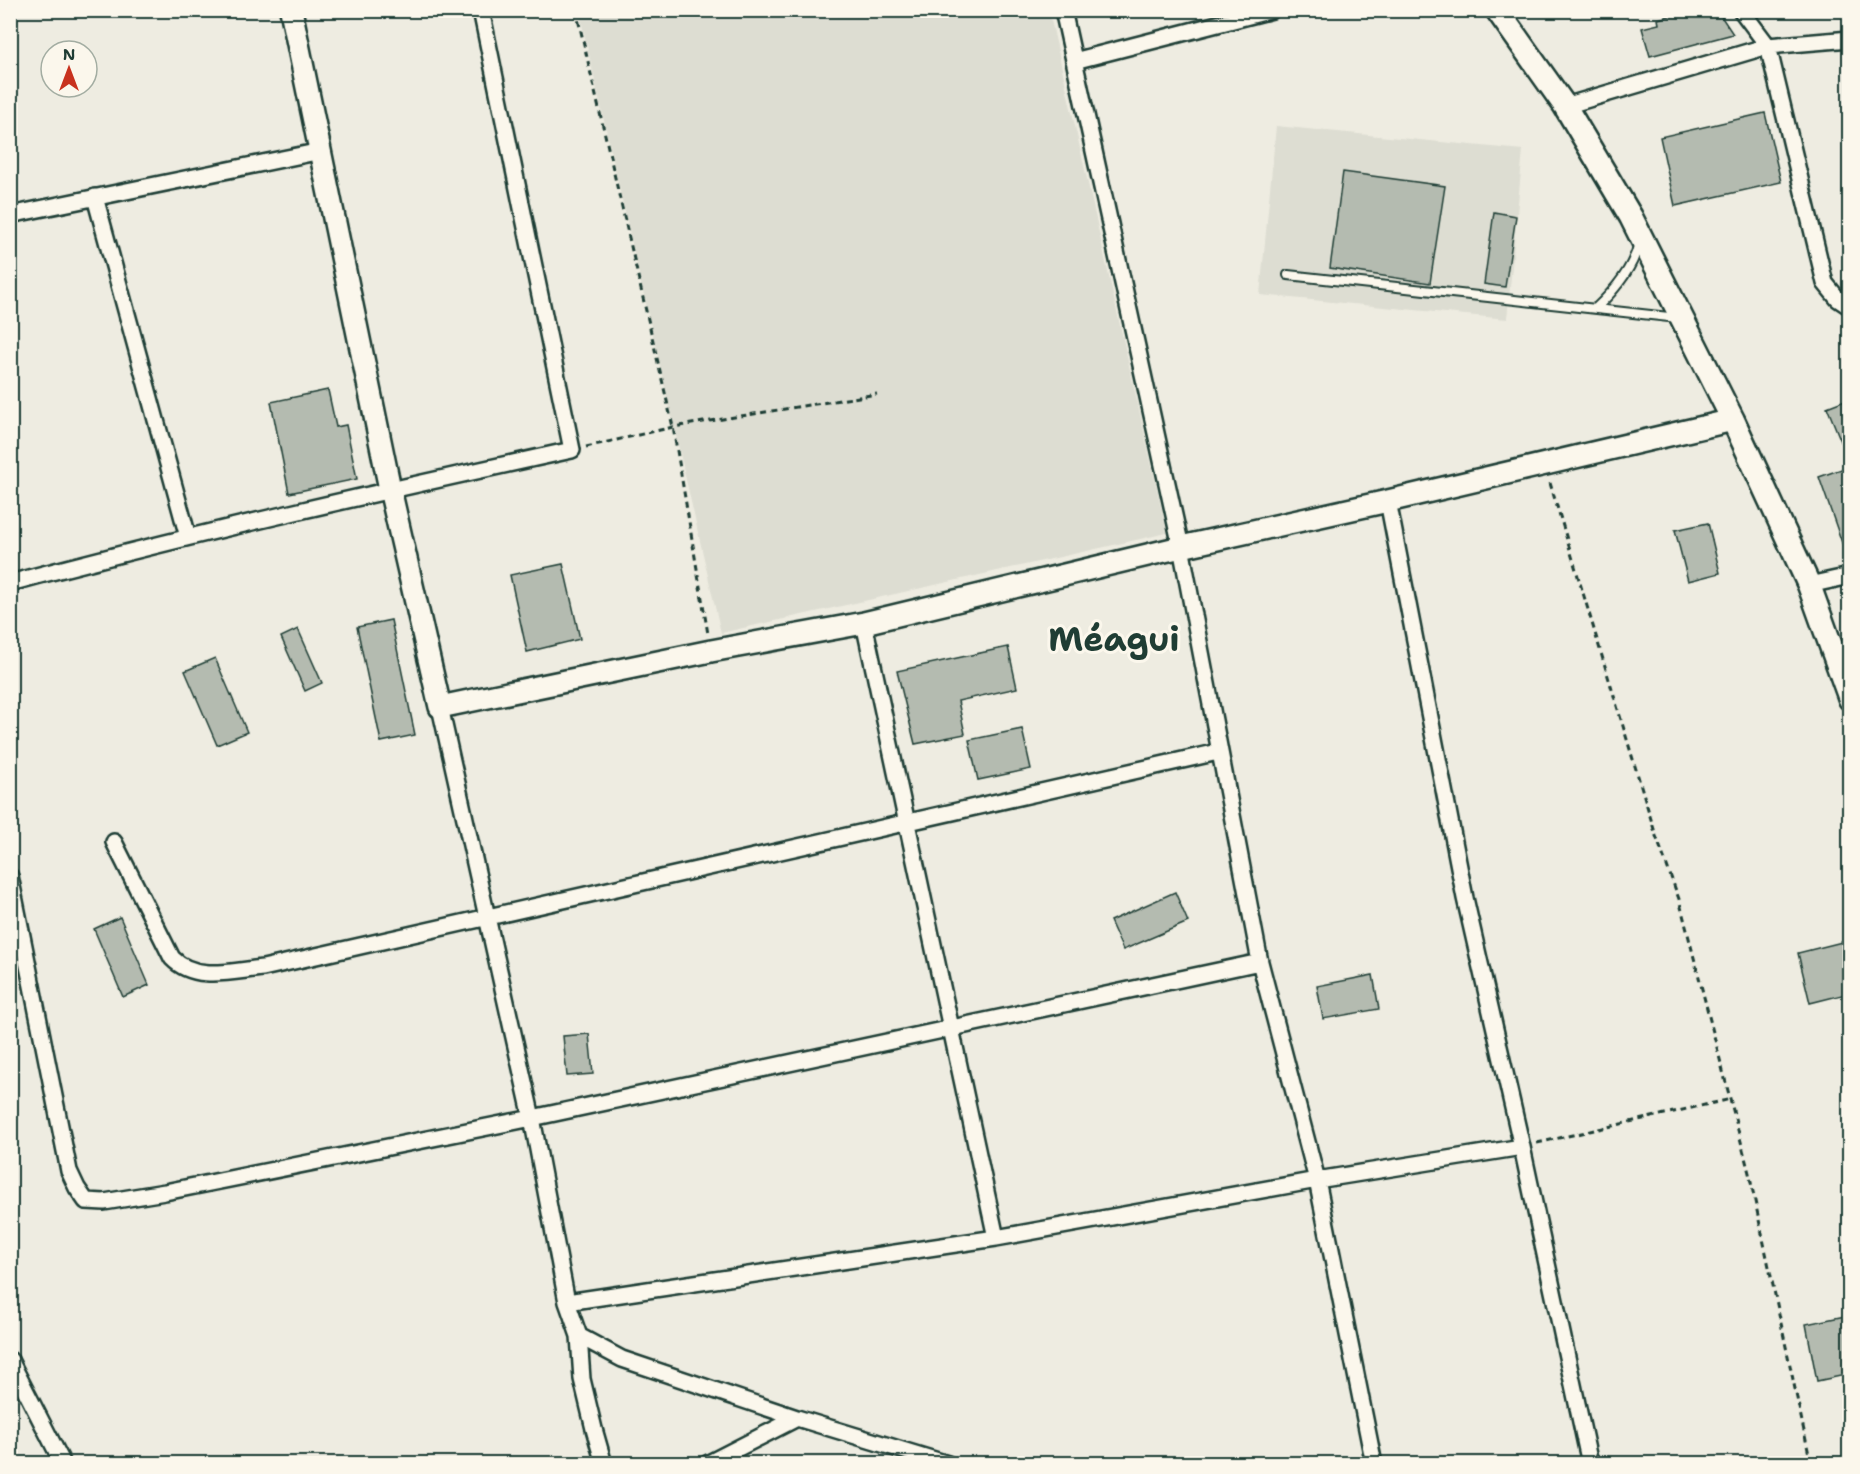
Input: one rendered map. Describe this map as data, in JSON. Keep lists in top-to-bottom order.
{
  "districts": ["Méagui"],
  "north": "top"
}
